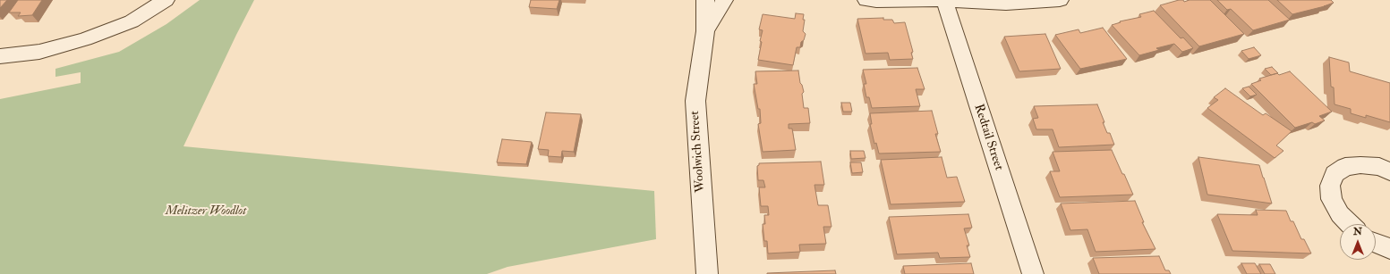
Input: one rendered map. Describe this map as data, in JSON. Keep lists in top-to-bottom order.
{
  "streets": {
    "street": ["Redtail Street", "Woolwich Street"]
  },
  "parks": ["Melitzer Woodlot"],
  "north": "top"
}
